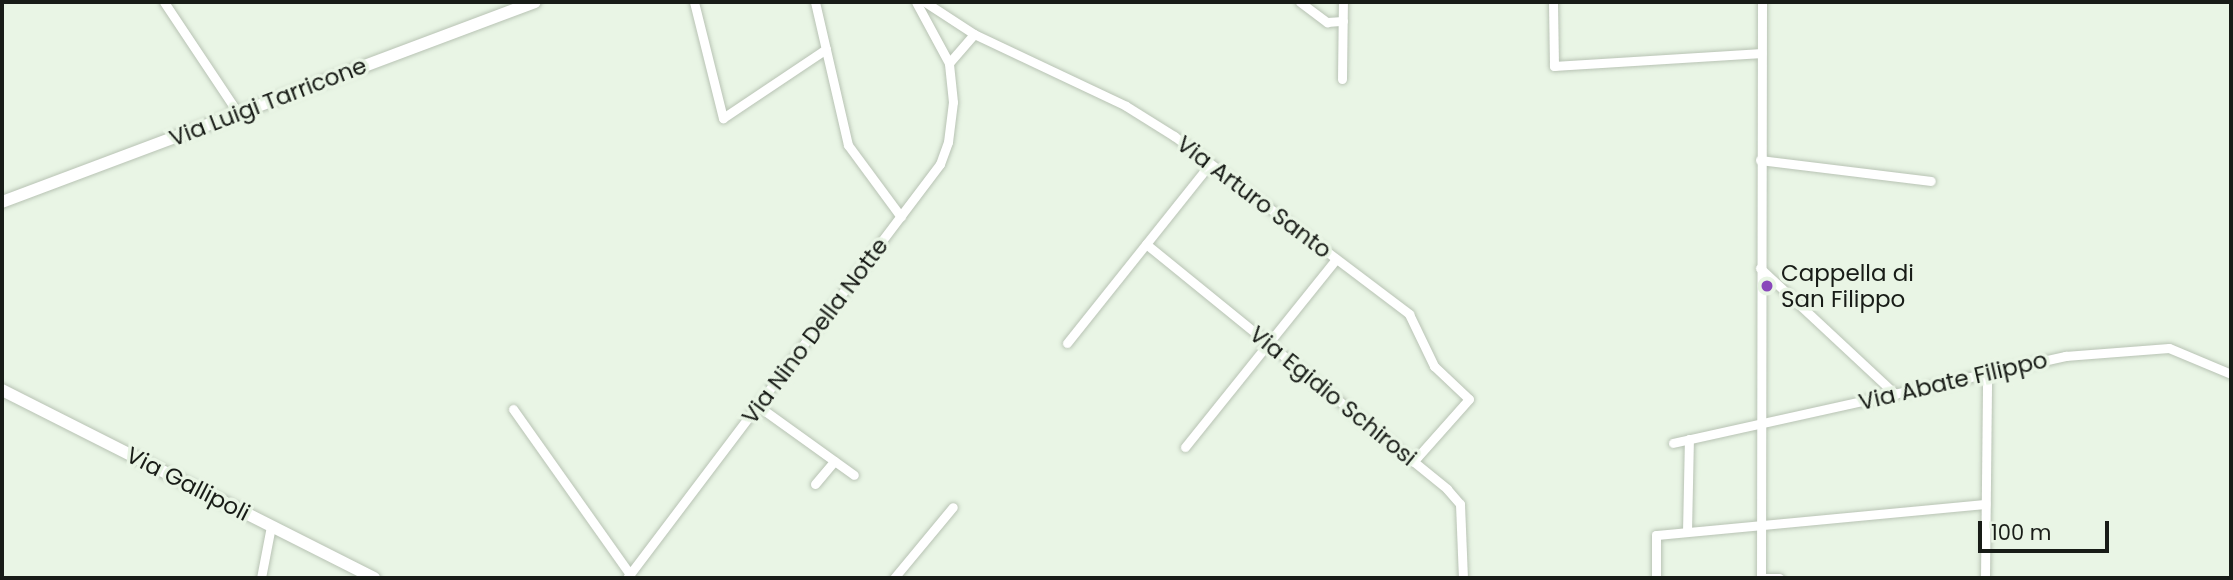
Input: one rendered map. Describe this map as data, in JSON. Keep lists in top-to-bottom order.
{
  "streets": {
    "main road": ["Via Luigi Tarricone", "Via Gallipoli"],
    "street": [
      "Via Arturo Santo",
      "Via Nino Della Notte",
      "Via Abate Filippo",
      "Via Egidio Schirosi"
    ]
  },
  "crossings": [
    ["Via Arturo Santo", "Via Egidio Schirosi"]
  ],
  "places": ["Cappella di San Filippo"],
  "scale_bar": "100 m"
}
